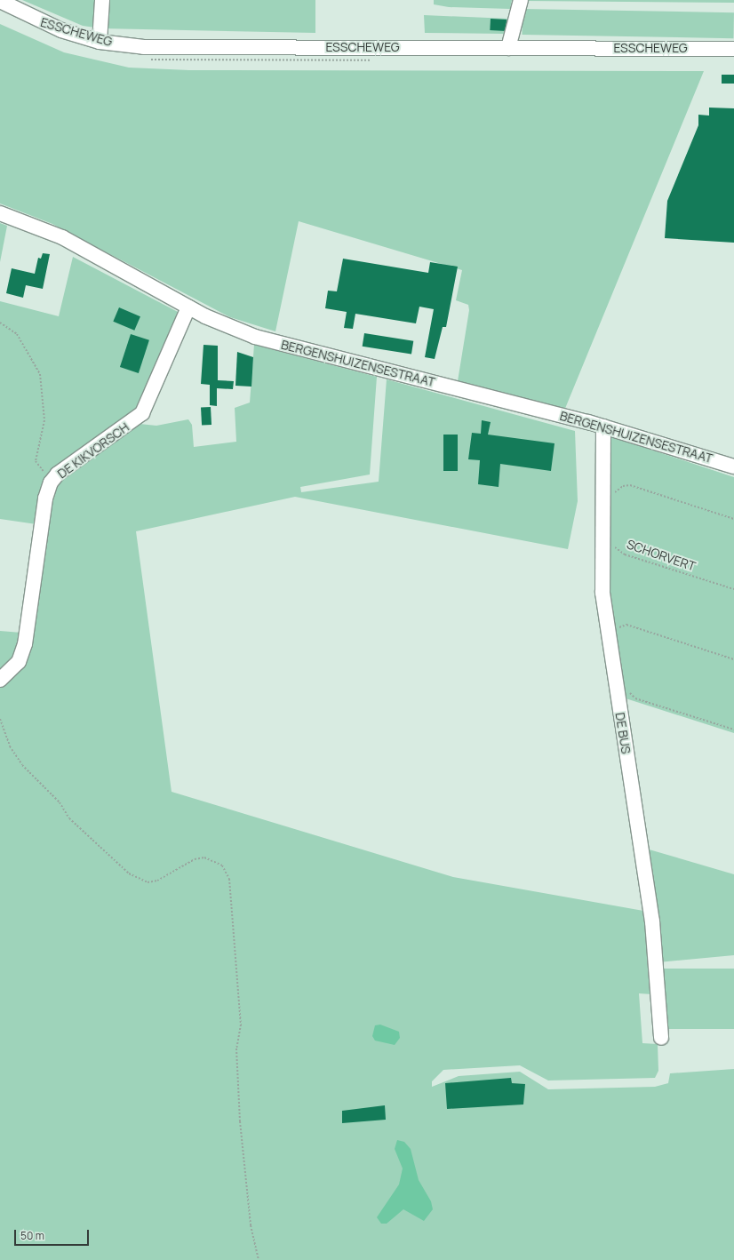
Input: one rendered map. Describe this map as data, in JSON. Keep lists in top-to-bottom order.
{
  "streets": {
    "street": [
      "ESSCHEWEG",
      "BERGENSHUIZENSESTRAAT",
      "DE KIKVORSCH",
      "DE BUS"
    ],
    "path": ["SCHORVERT"]
  },
  "crossings": [
    ["BERGENSHUIZENSESTRAAT", "DE KIKVORSCH"],
    ["BERGENSHUIZENSESTRAAT", "DE BUS"]
  ],
  "scale_bar": "50 m"
}
